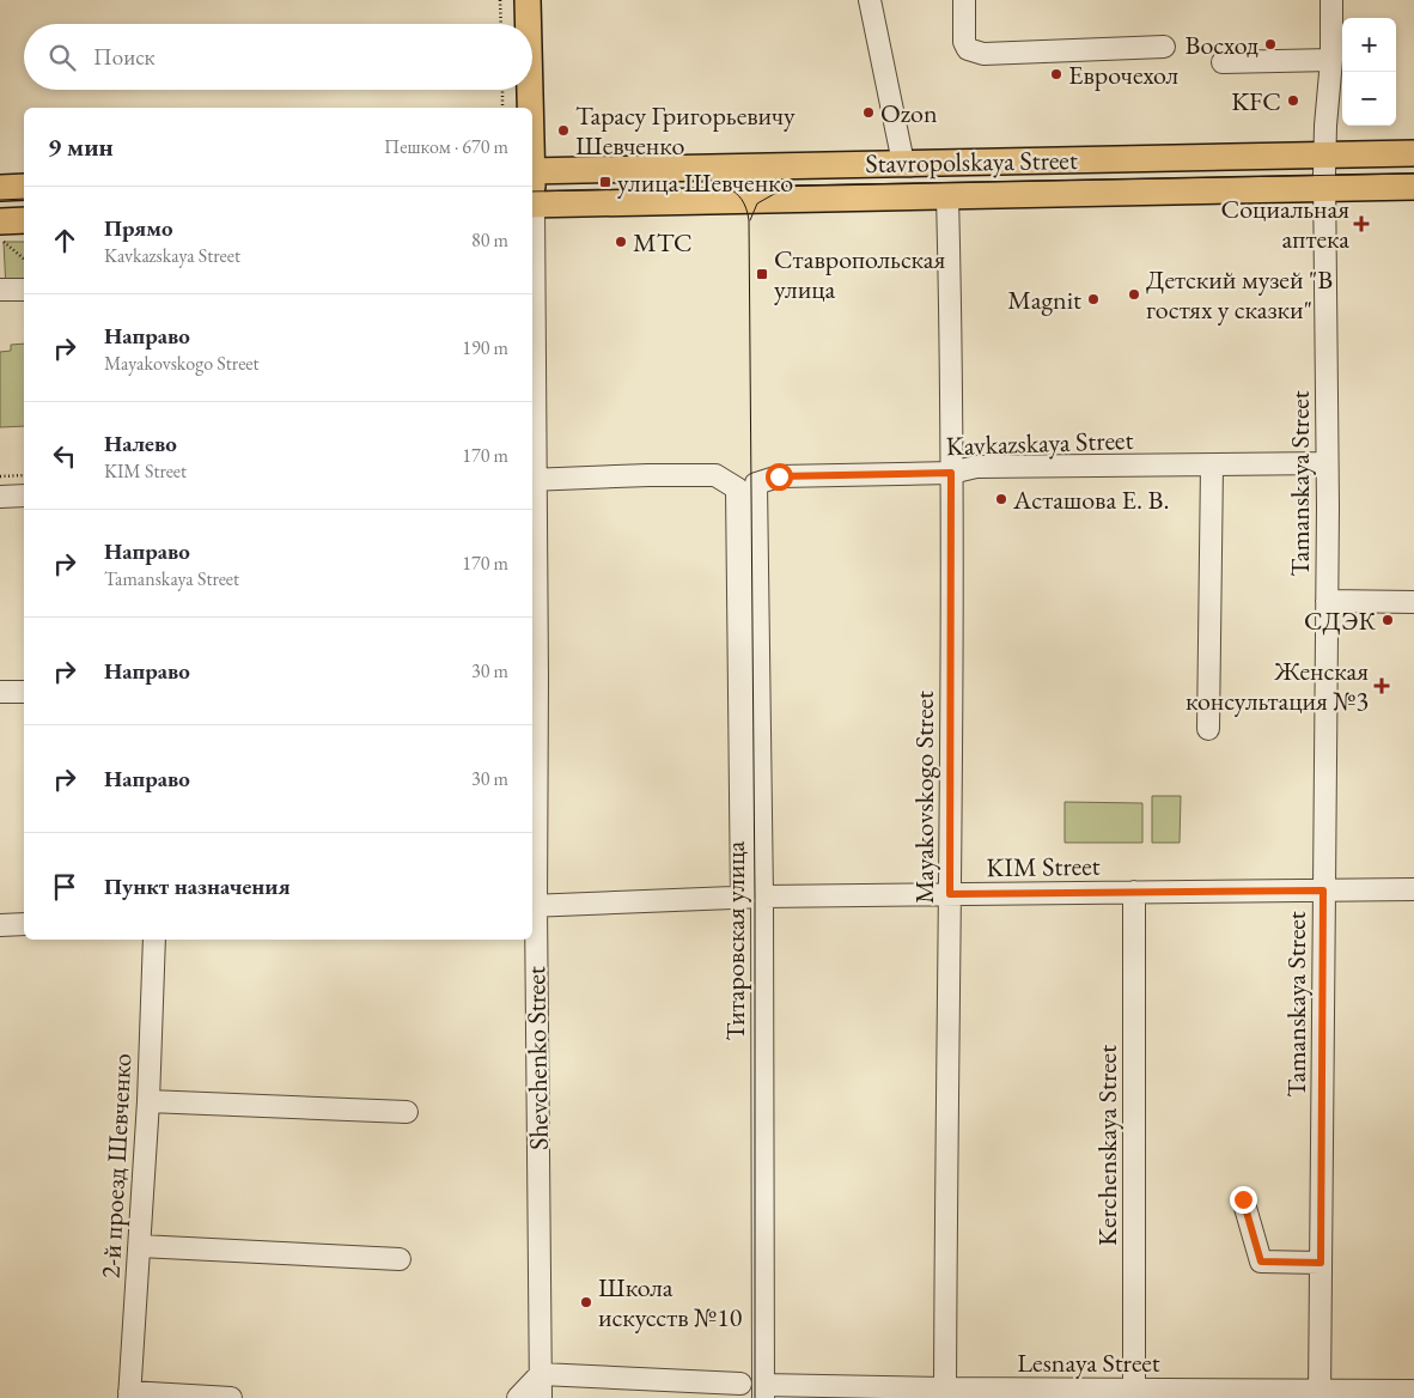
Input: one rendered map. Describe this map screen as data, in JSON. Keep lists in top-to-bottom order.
{
  "streets": {
    "main road": ["Stavropolskaya Street", "Shevchenko Street"],
    "street": [
      "Kavkazskaya Street",
      "Tamanskaya Street",
      "Mayakovskogo Street",
      "KIM Street",
      "Титаровская улица",
      "Kerchenskaya Street",
      "2-й проезд Шевченко",
      "Lesnaya Street"
    ]
  },
  "crossings": [
    ["Stavropolskaya Street", "Tamanskaya Street"],
    ["Stavropolskaya Street", "Mayakovskogo Street"],
    ["Kavkazskaya Street", "Tamanskaya Street"],
    ["Kavkazskaya Street", "Mayakovskogo Street"],
    ["Kavkazskaya Street", "Титаровская улица"],
    ["Tamanskaya Street", "KIM Street"],
    ["Tamanskaya Street", "Lesnaya Street"],
    ["Mayakovskogo Street", "KIM Street"],
    ["Mayakovskogo Street", "Lesnaya Street"],
    ["KIM Street", "Титаровская улица"],
    ["KIM Street", "Shevchenko Street"],
    ["KIM Street", "Kerchenskaya Street"],
    ["Титаровская улица", "Lesnaya Street"],
    ["Kerchenskaya Street", "Lesnaya Street"]
  ],
  "places": {
    "other": [
      "Восход",
      "Еврочехол",
      "KFC",
      "Ozon",
      "Тарасу Григорьевичу Шевченко",
      "МТС",
      "Детский музей \"В гостях у сказки\"",
      "Magnit",
      "Асташова Е. В.",
      "СДЭК",
      "Школа искусств №10"
    ],
    "transit": ["улица Шевченко", "Ставропольская улица"],
    "health": ["Социальная аптека", "Женская консультация №3"]
  },
  "page": {
    "map_buttons": ["+", "−"],
    "search": "Поиск",
    "heading": ["9 мин", "Пешком · 670 m"],
    "list": [
      ["Прямо", "Kavkazskaya Street", "80 m"],
      ["Направо", "Mayakovskogo Street", "190 m"],
      ["Налево", "KIM Street", "170 m"],
      ["Направо", "Tamanskaya Street", "170 m"],
      ["Направо", "30 m"],
      ["Направо", "30 m"],
      "Пункт назначения"
    ]
  }
}
